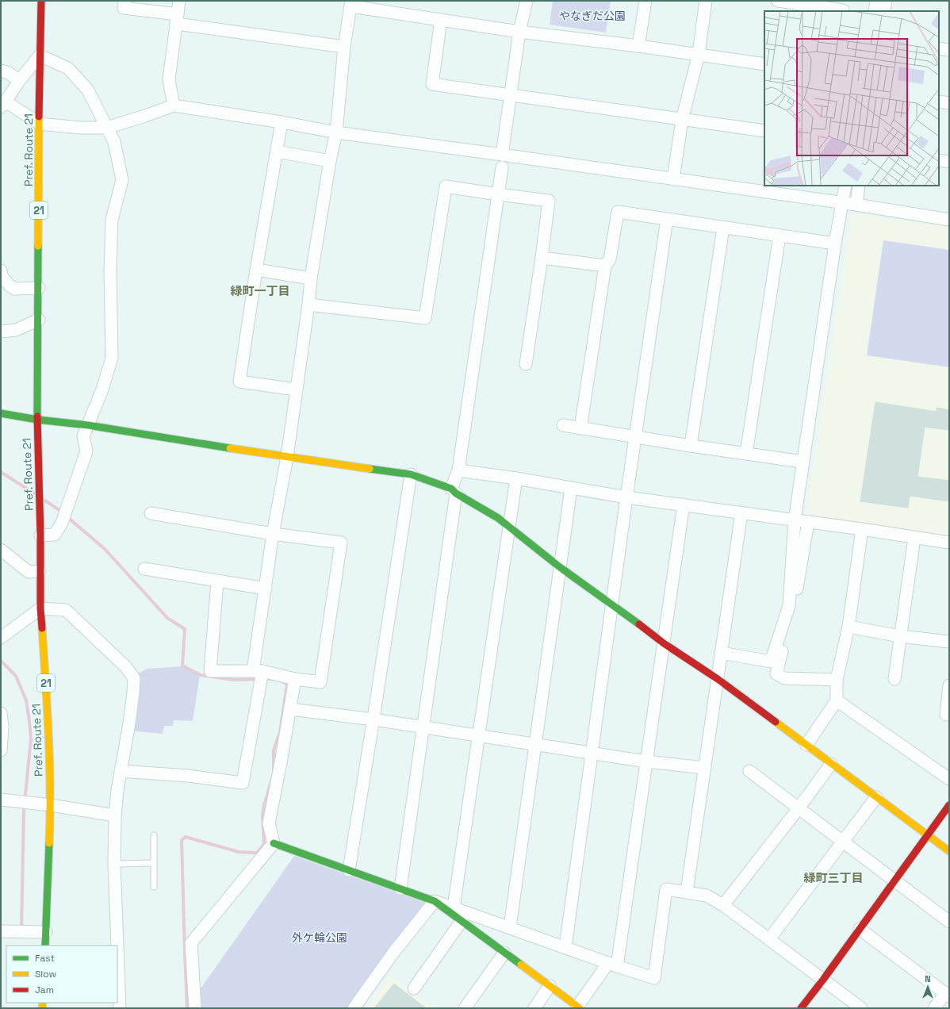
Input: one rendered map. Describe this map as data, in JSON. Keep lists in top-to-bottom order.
{
  "streets": {
    "street": ["Pref. Route 21", "21"]
  },
  "districts": ["緑町一丁目", "緑町三丁目"],
  "parks": ["やなぎだ公園", "外ケ輪公園"],
  "legend": ["Fast", "Slow", "Jam"],
  "north": "top"
}
